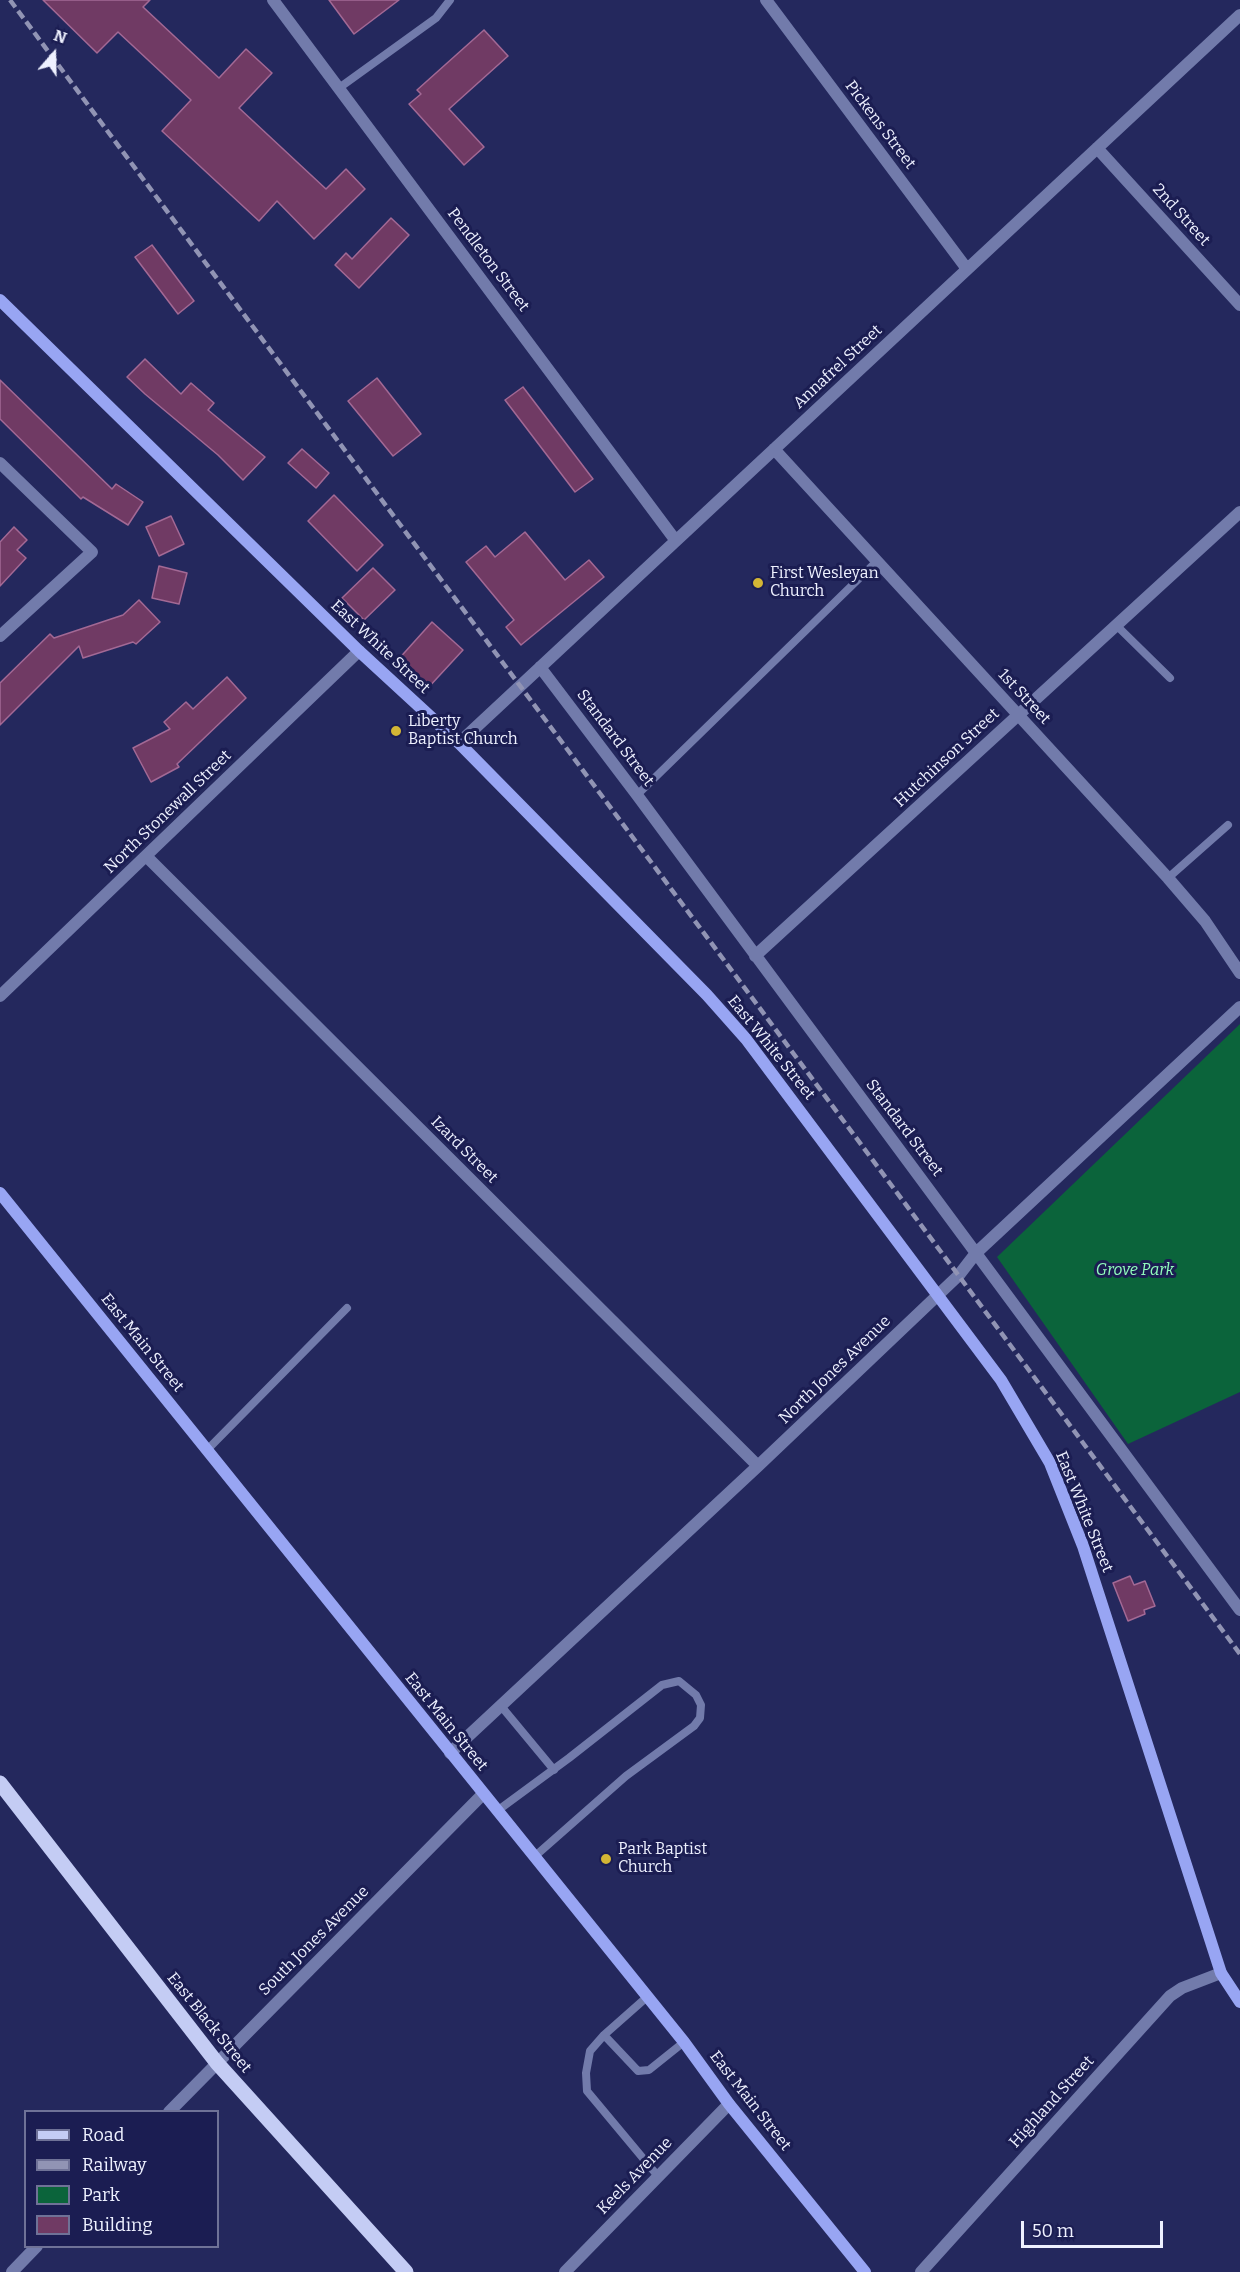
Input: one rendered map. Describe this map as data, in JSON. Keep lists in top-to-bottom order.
{
  "streets": {
    "main road": ["East Black Street"],
    "street": [
      "Pickens Street",
      "2nd Street",
      "Pendleton Street",
      "Annafrel Street",
      "East White Street",
      "1st Street",
      "Standard Street",
      "Hutchinson Street",
      "North Stonewall Street",
      "Izard Street",
      "East Main Street",
      "North Jones Avenue",
      "South Jones Avenue",
      "Highland Street",
      "Keels Avenue"
    ]
  },
  "crossings": [
    ["Pickens Street", "Annafrel Street"],
    ["2nd Street", "Annafrel Street"],
    ["Pendleton Street", "Annafrel Street"],
    ["Annafrel Street", "East White Street"],
    ["Annafrel Street", "1st Street"],
    ["Annafrel Street", "Standard Street"],
    ["East White Street", "North Stonewall Street"],
    ["East White Street", "North Jones Avenue"],
    ["East White Street", "Highland Street"],
    ["1st Street", "Hutchinson Street"],
    ["Standard Street", "Hutchinson Street"],
    ["Standard Street", "North Jones Avenue"],
    ["North Stonewall Street", "Izard Street"],
    ["Izard Street", "North Jones Avenue"],
    ["East Main Street", "North Jones Avenue"],
    ["East Main Street", "South Jones Avenue"],
    ["East Main Street", "Keels Avenue"],
    ["South Jones Avenue", "East Black Street"]
  ],
  "parks": ["Grove Park"],
  "places": ["First Wesleyan Church", "Liberty Baptist Church", "Park Baptist Church"],
  "legend": [
    "Road",
    "Railway",
    "Park",
    "Building"
  ],
  "scale_bar": "50 m",
  "north": "top"
}
